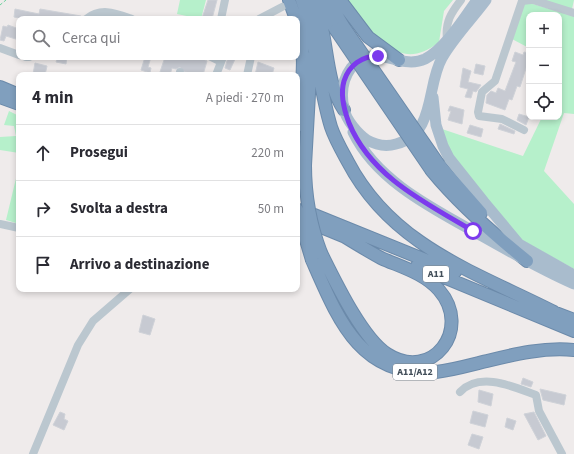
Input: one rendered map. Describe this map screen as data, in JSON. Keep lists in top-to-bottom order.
{
  "streets": {
    "highway": ["A11", "A11/A12"]
  },
  "page": {
    "map_buttons": ["+", "−"],
    "search": "Cerca qui",
    "heading": ["4 min", "A piedi · 270 m"],
    "list": [
      ["Prosegui", "220 m"],
      ["Svolta a destra", "50 m"],
      "Arrivo a destinazione"
    ]
  }
}
